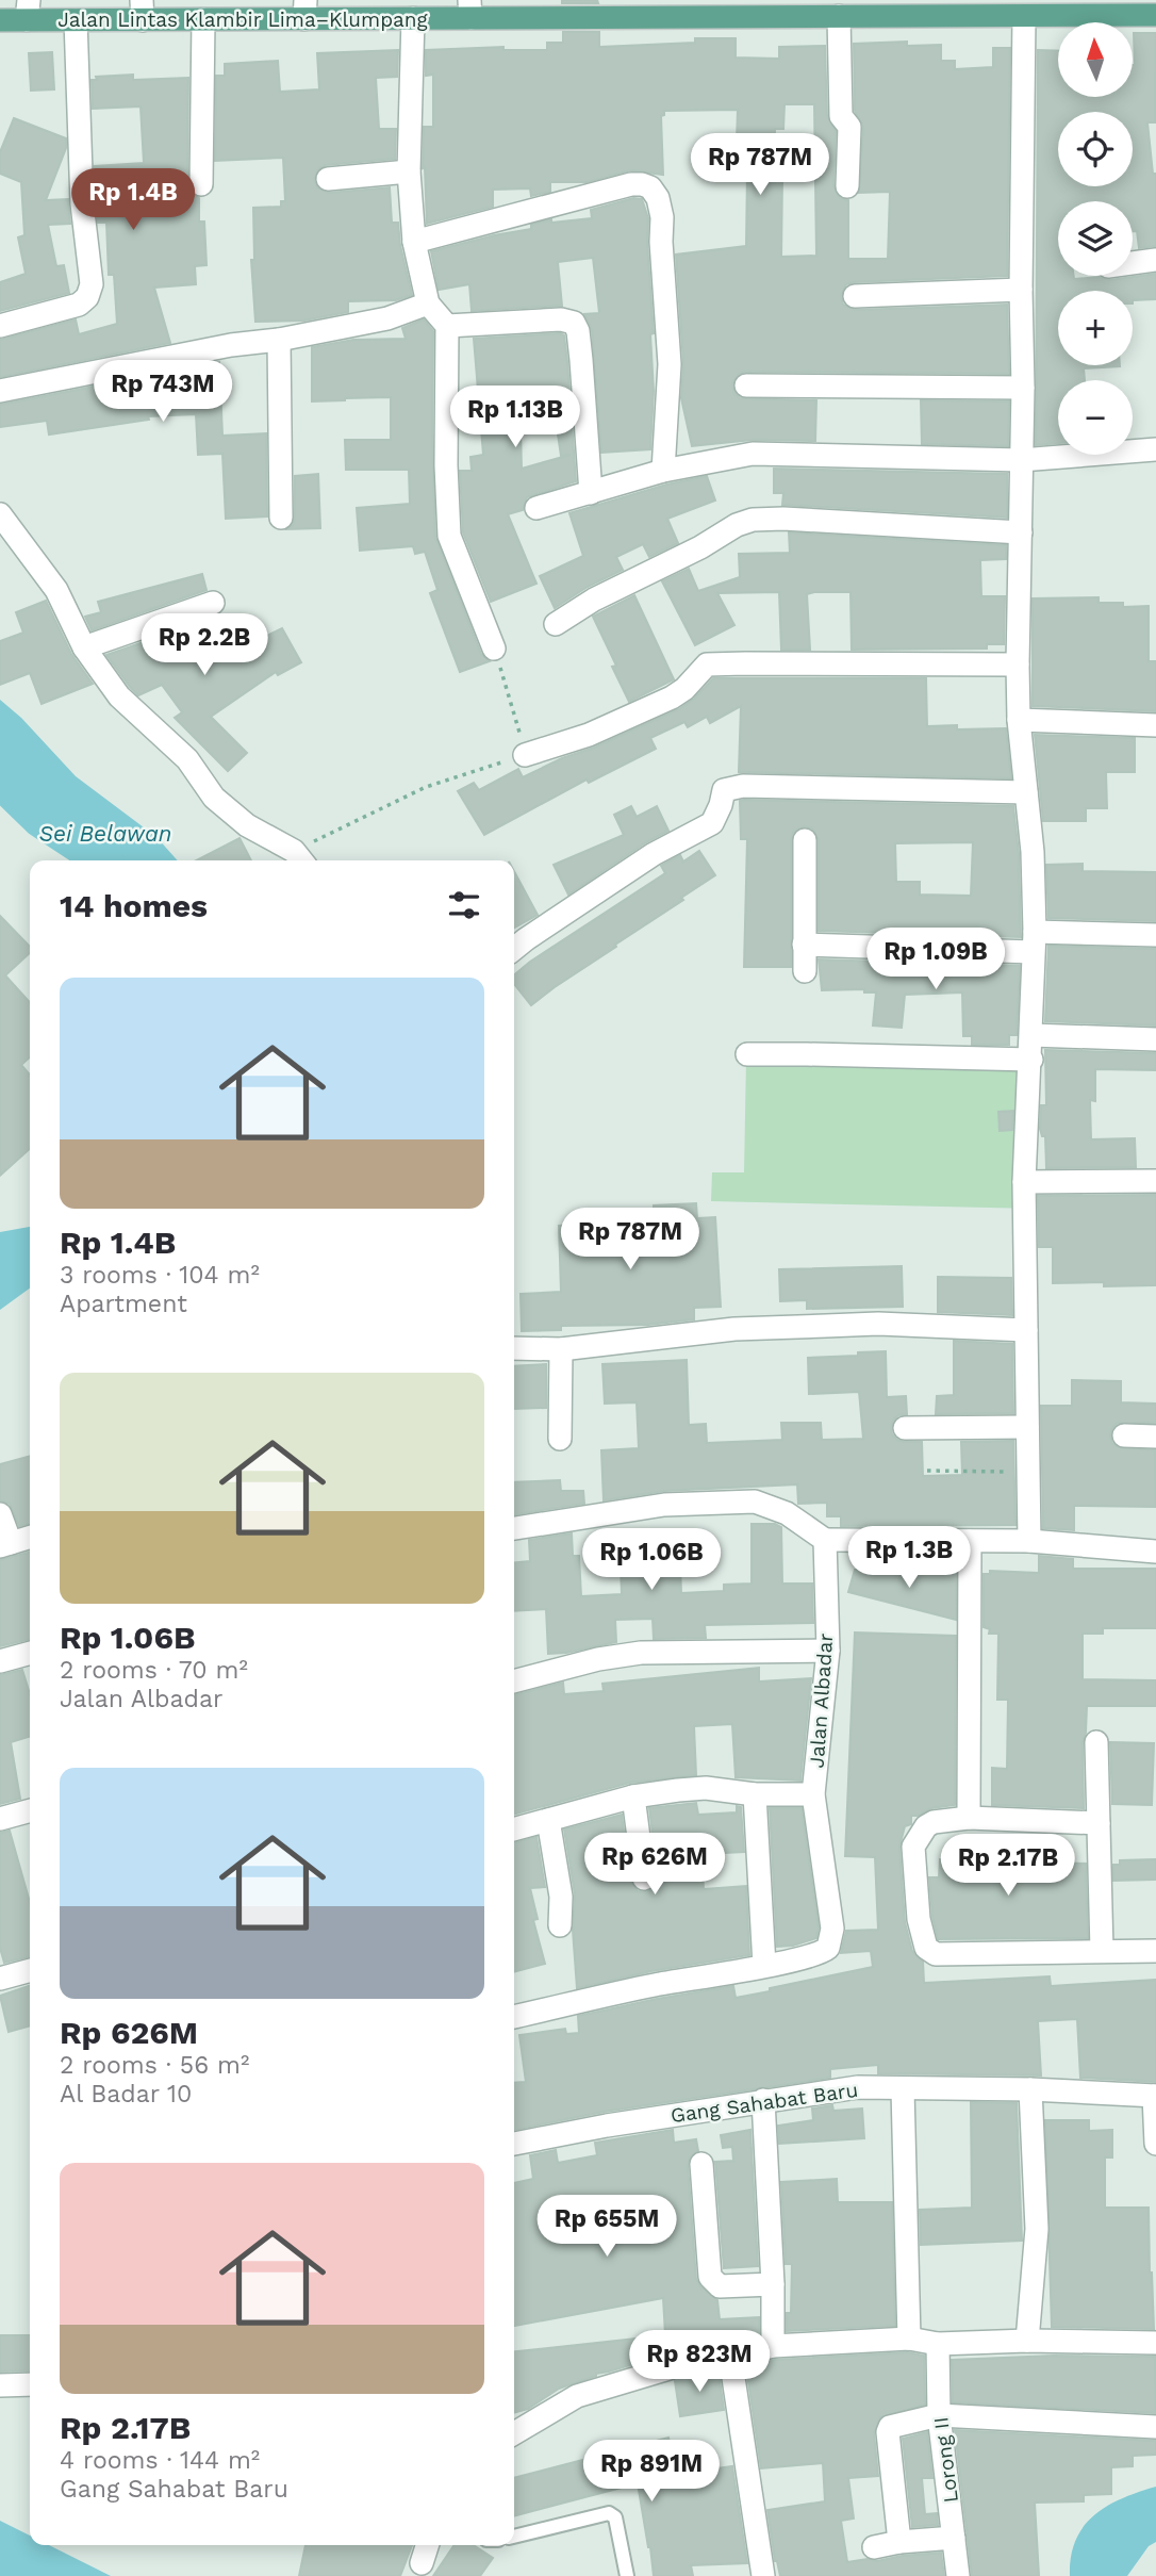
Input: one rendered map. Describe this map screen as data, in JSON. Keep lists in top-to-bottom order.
{
  "streets": {
    "main road": ["Jalan Lintas Klambir Lima–Klumpang"],
    "street": ["Jalan Albadar", "Gang Sahabat Baru", "Lorong II"]
  },
  "water": ["Sei Belawan"],
  "north": "top",
  "page": {
    "map_buttons": ["+", "−"],
    "price": [
      "Rp 787M",
      "Rp 1.4B",
      "Rp 743M",
      "Rp 1.13B",
      "Rp 2.2B",
      "Rp 1.09B",
      "Rp 787M",
      "Rp 1.3B",
      "Rp 1.06B",
      "Rp 626M",
      "Rp 2.17B",
      "Rp 655M",
      "Rp 823M",
      "Rp 891M"
    ],
    "heading": "14 homes",
    "list": [
      {
        "name": "Rp 1.4B",
        "note": "3 rooms · 104 m² · Apartment"
      },
      {
        "name": "Rp 1.06B",
        "note": "2 rooms · 70 m² · Jalan Albadar"
      },
      {
        "name": "Rp 626M",
        "note": "2 rooms · 56 m² · Al Badar 10"
      },
      {
        "name": "Rp 2.17B",
        "note": "4 rooms · 144 m² · Gang Sahabat Baru"
      }
    ]
  }
}
